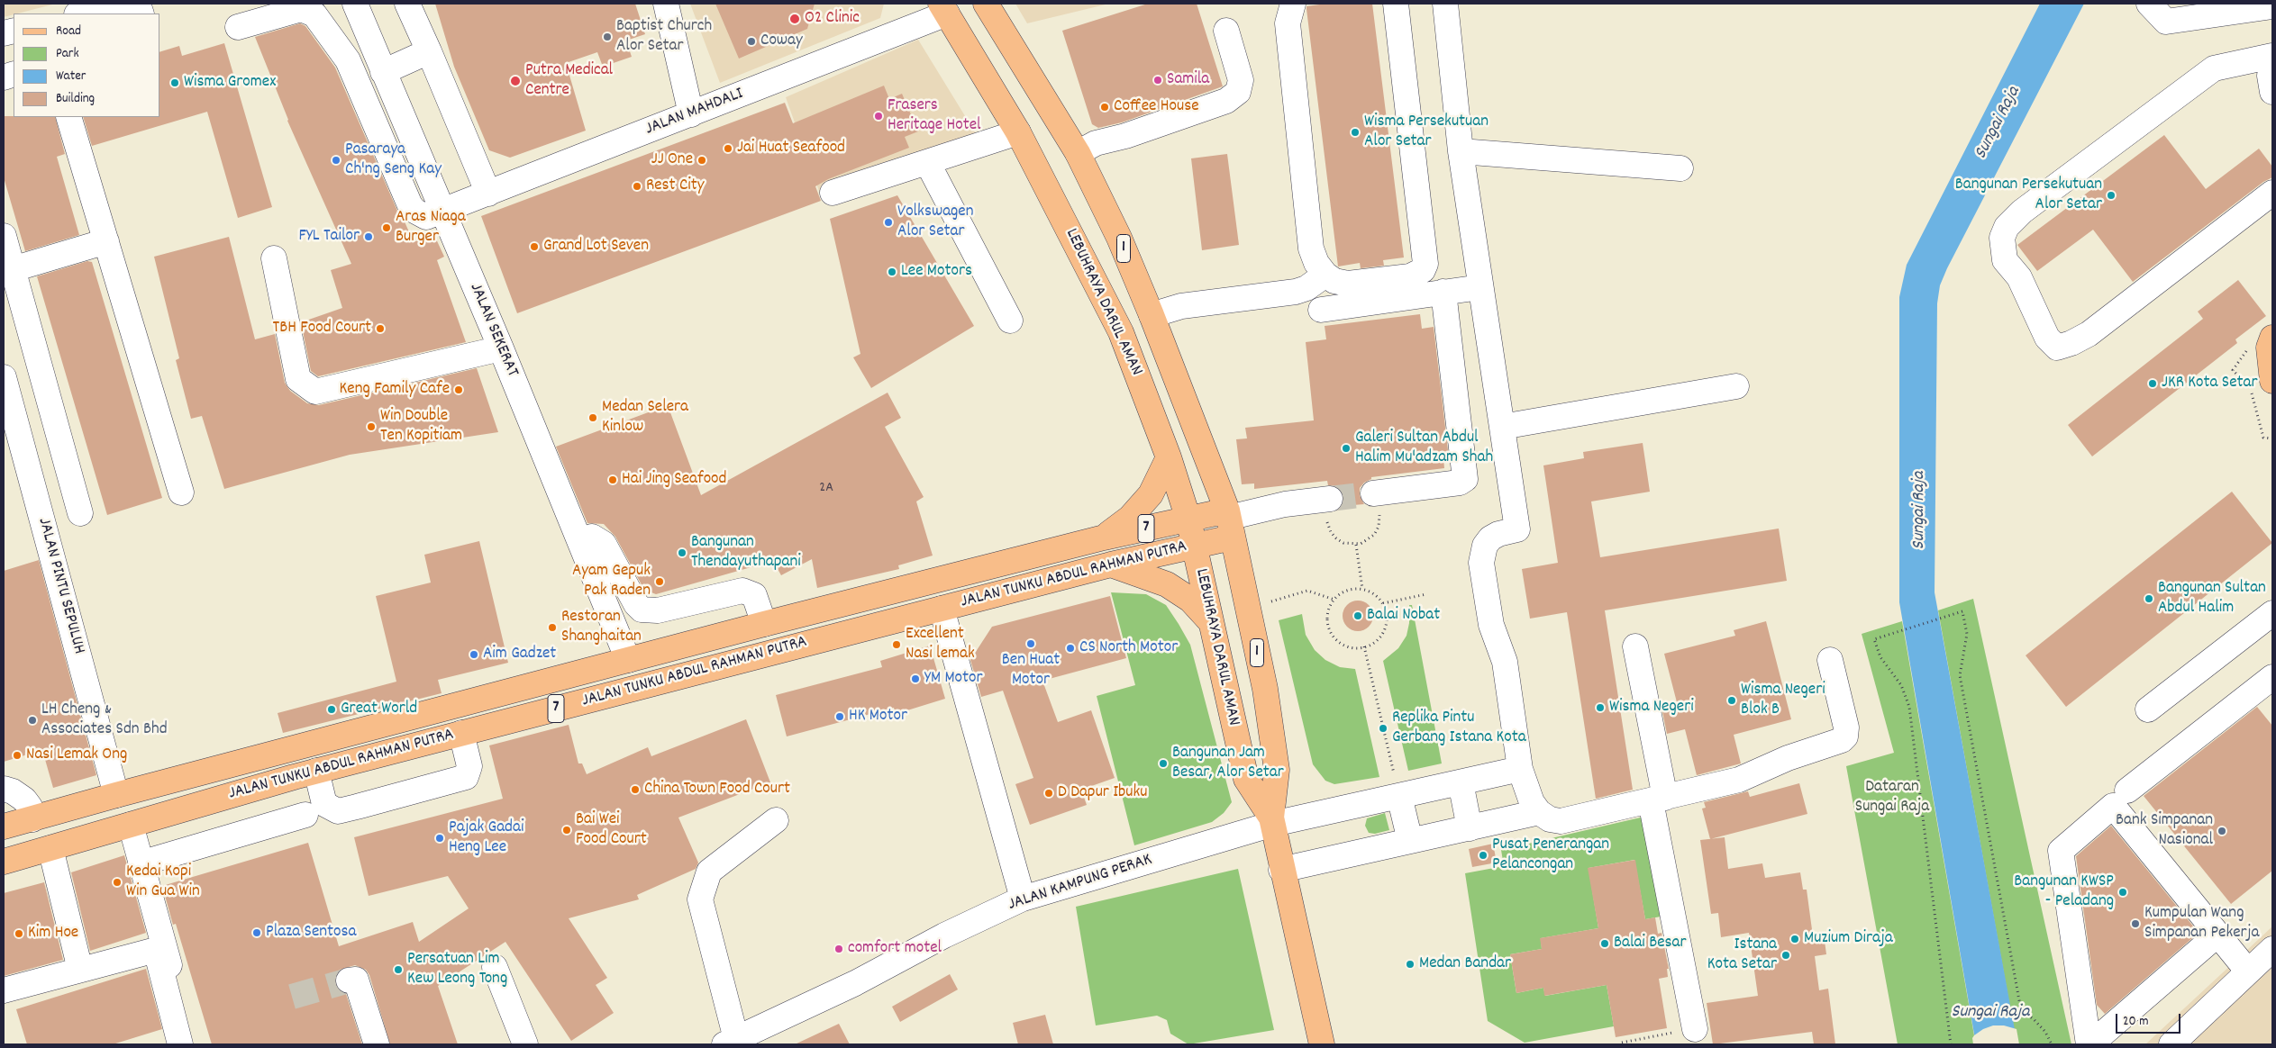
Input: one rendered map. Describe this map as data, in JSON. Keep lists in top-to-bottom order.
{
  "streets": {
    "main road": [
      "1",
      "LEBUHRAYA DARUL AMAN",
      "7",
      "JALAN TUNKU ABDUL RAHMAN PUTRA"
    ],
    "street": [
      "JALAN MAHDALI",
      "JALAN SEKERAT",
      "JALAN PINTU SEPULUH",
      "JALAN KAMPUNG PERAK"
    ]
  },
  "crossings": [
    ["JALAN MAHDALI", "LEBUHRAYA DARUL AMAN"],
    ["JALAN MAHDALI", "JALAN SEKERAT"],
    ["1", "LEBUHRAYA DARUL AMAN"],
    ["1", "JALAN TUNKU ABDUL RAHMAN PUTRA"],
    ["1", "JALAN KAMPUNG PERAK"],
    ["LEBUHRAYA DARUL AMAN", "JALAN TUNKU ABDUL RAHMAN PUTRA"],
    ["LEBUHRAYA DARUL AMAN", "JALAN KAMPUNG PERAK"],
    ["JALAN SEKERAT", "JALAN TUNKU ABDUL RAHMAN PUTRA"],
    ["JALAN TUNKU ABDUL RAHMAN PUTRA", "JALAN PINTU SEPULUH"]
  ],
  "water": ["Sungai Raja"],
  "parks": ["Dataran Sungai Raja"],
  "places": [
    "O2 Clinic",
    "Baptist Church Alor Setar",
    "Coway",
    "Samila",
    "Putra Medical Centre",
    "Wisma Gromex",
    "Coffee House",
    "Frasers Heritage Hotel",
    "Wisma Persekutuan Alor Setar",
    "Jai Huat Seafood",
    "Pasaraya Ch'ng Seng Kay",
    "JJ One",
    "Rest City",
    "Bangunan Persekutuan Alor Setar",
    "Volkswagen Alor Setar",
    "Aras Niaga Burger",
    "FYL Tailor",
    "Grand Lot Seven",
    "Lee Motors",
    "TBH Food Court",
    "JKR Kota Setar",
    "Keng Family Cafe",
    "Medan Selera Kinlow",
    "Win Double Ten Kopitiam",
    "Galeri Sultan Abdul Halim Mu'adzam Shah",
    "Hai Jing Seafood",
    "Bangunan Thendayuthapani",
    "Ayam Gepuk Pak Raden",
    "Bangunan Sultan Abdul Halim",
    "Balai Nobat",
    "Restoran Shanghaitan",
    "Ben Huat Motor",
    "Excellent Nasi lemak",
    "CS North Motor",
    "Aim Gadzet",
    "YM Motor",
    "Wisma Negeri Blok B",
    "Wisma Negeri",
    "Great World",
    "HK Motor",
    "LH Cheng & Associates Sdn Bhd",
    "Replika Pintu Gerbang Istana Kota",
    "Nasi Lemak Ong",
    "Bangunan Jam Besar, Alor Setar",
    "China Town Food Court",
    "D Dapur Ibuku",
    "Bai Wei Food Court",
    "Bank Simpanan Nasional",
    "Pajak Gadai Heng Lee",
    "Pusat Penerangan Pelancongan",
    "Kedai Kopi Win Gua Win",
    "Bangunan KWSP - Peladang",
    "Kumpulan Wang Simpanan Pekerja",
    "Plaza Sentosa",
    "Kim Hoe",
    "Muzium Diraja",
    "Balai Besar",
    "comfort motel",
    "Istana Kota Setar",
    "Medan Bandar",
    "Persatuan Lim Kew Leong Tong"
  ],
  "house_numbers": ["2A"],
  "legend": [
    "Road",
    "Park",
    "Water",
    "Building"
  ],
  "scale_bar": "20 m"
}
